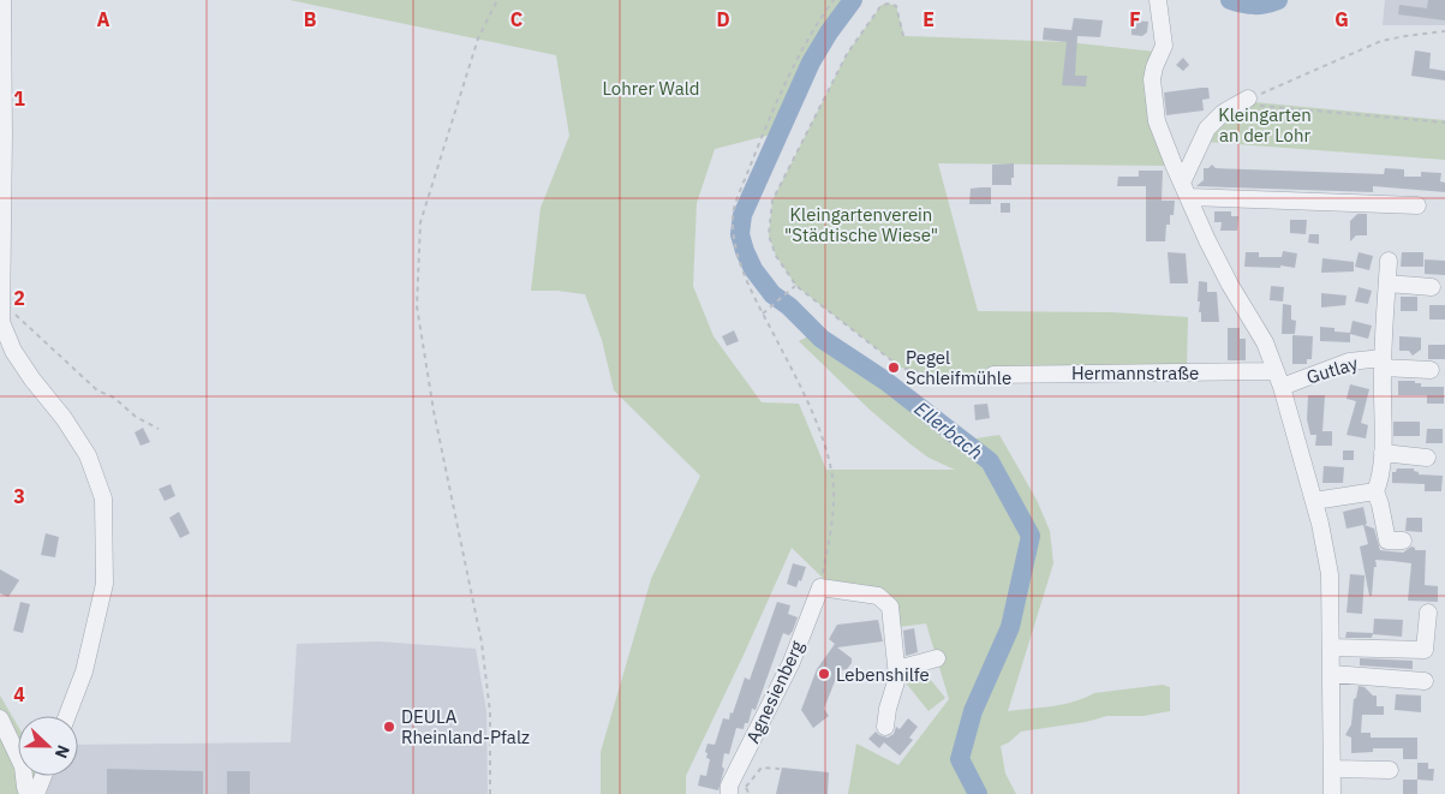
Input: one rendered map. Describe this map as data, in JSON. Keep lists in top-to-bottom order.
{
  "streets": {
    "street": ["Gutlay", "Hermannstraße", "Agnesienberg"]
  },
  "crossings": [
    ["Gutlay", "Hermannstraße"]
  ],
  "water": ["Ellerbach"],
  "parks": ["Lohrer Wald", "Kleingarten an der Lohr", "Kleingartenverein \"Städtische Wiese\""],
  "places": ["Pegel Schleifmühle", "Lebenshilfe", "DEULA Rheinland-Pfalz"],
  "north": "right",
  "grid": {
    "columns": [
      "A",
      "B",
      "C",
      "D",
      "E",
      "F",
      "G"
    ],
    "rows": [
      "1",
      "2",
      "3",
      "4"
    ]
  }
}
